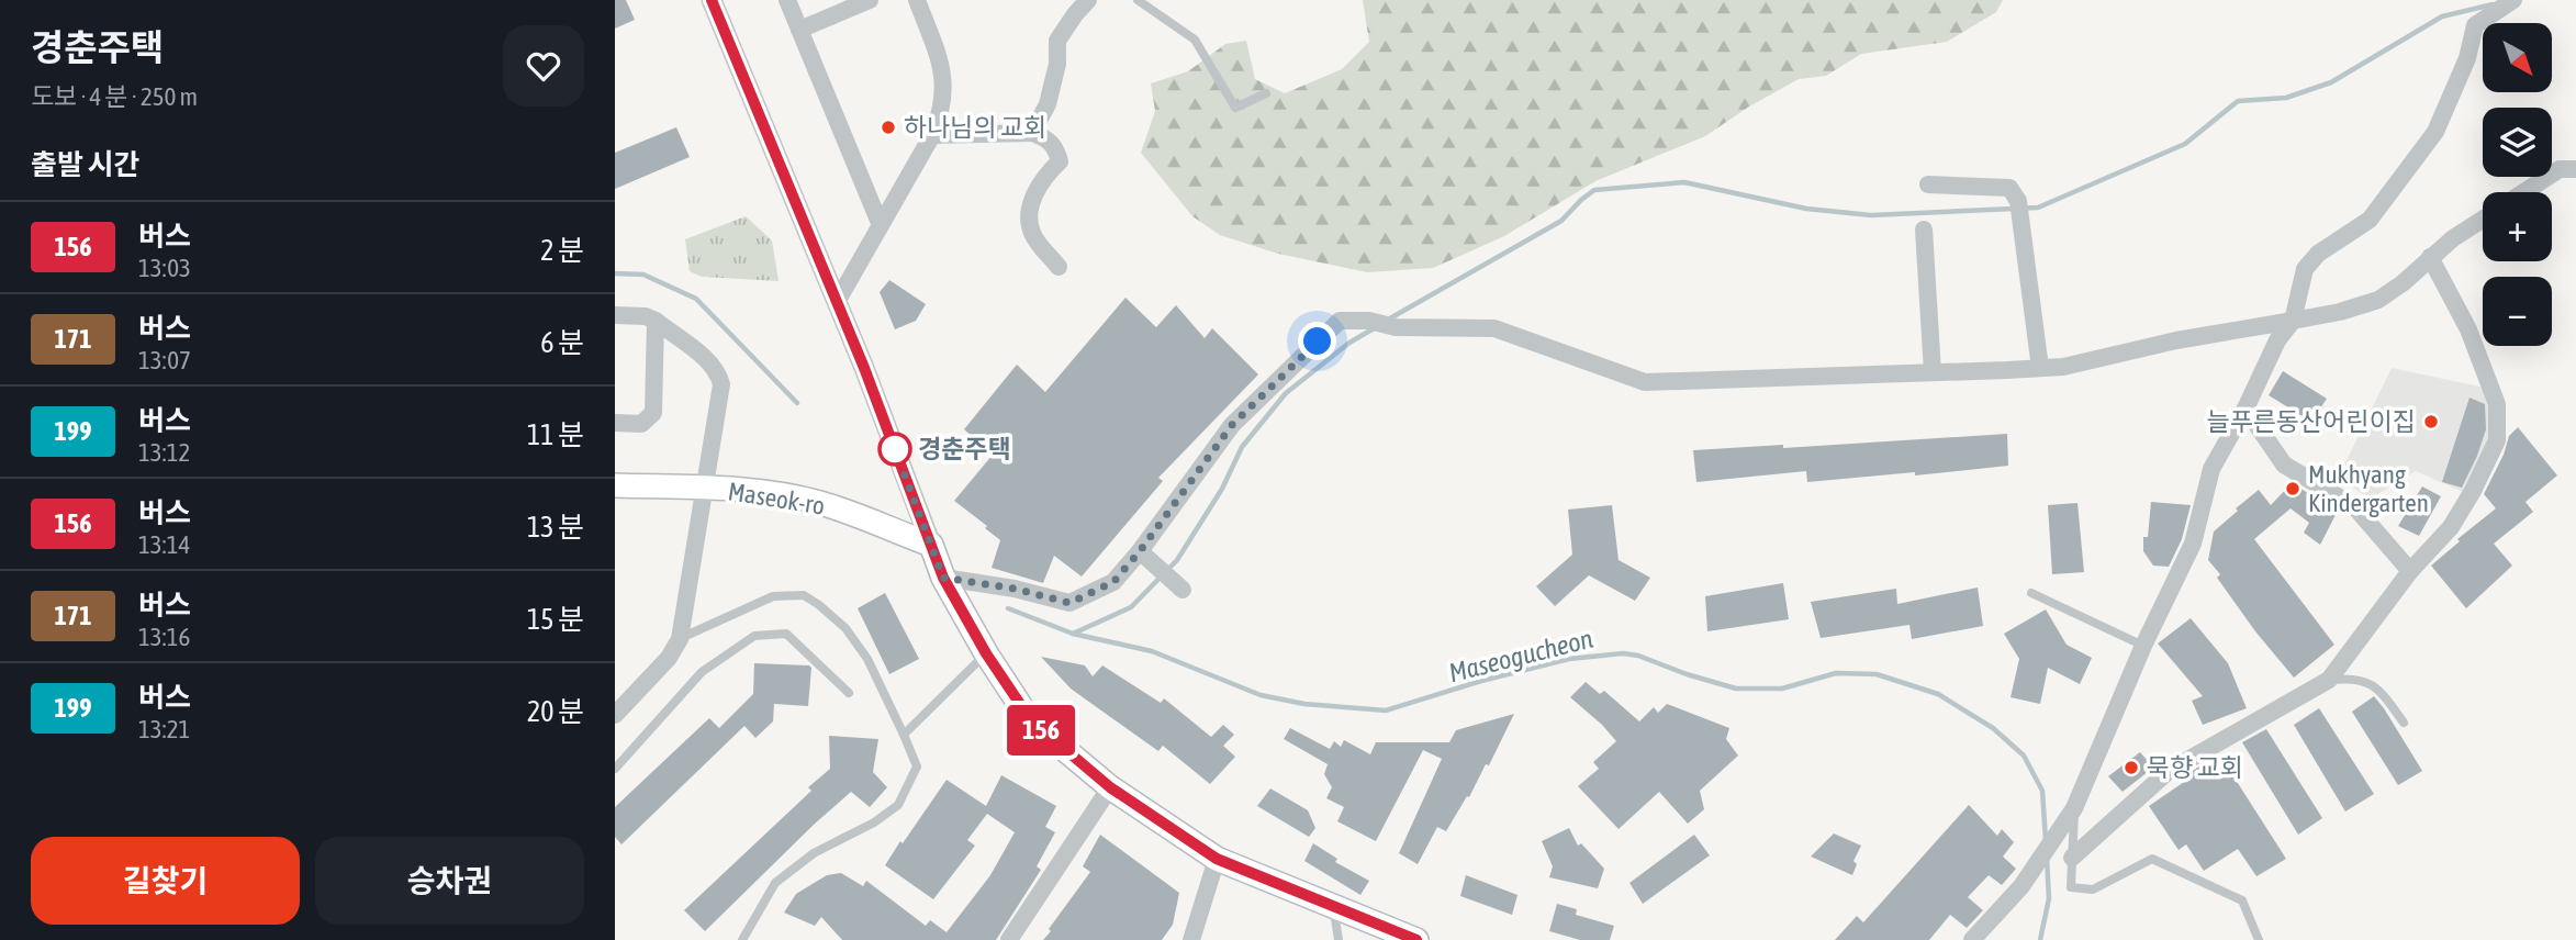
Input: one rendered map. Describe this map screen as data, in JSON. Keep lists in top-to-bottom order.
{
  "streets": {
    "main road": ["Maseok-ro"]
  },
  "water": ["Maseogucheon"],
  "places": [
    "하나님의 교회",
    "늘푸른동산어린이집",
    "경춘주택",
    "Mukhyang Kindergarten",
    "묵향 교회"
  ],
  "lines": ["bus line 156"],
  "north": "bottom right",
  "page": {
    "heading": [
      ["경춘주택", "도보 · 4 분 · 250 m"],
      "출발 시간"
    ],
    "on_map": "156",
    "map_buttons": ["+", "−"],
    "list": [
      {
        "mark": "156",
        "name": "버스",
        "note": "13:03",
        "value": "2 분"
      },
      {
        "mark": "171",
        "name": "버스",
        "note": "13:07",
        "value": "6 분"
      },
      {
        "mark": "199",
        "name": "버스",
        "note": "13:12",
        "value": "11 분"
      },
      {
        "mark": "156",
        "name": "버스",
        "note": "13:14",
        "value": "13 분"
      },
      {
        "mark": "171",
        "name": "버스",
        "note": "13:16",
        "value": "15 분"
      },
      {
        "mark": "199",
        "name": "버스",
        "note": "13:21",
        "value": "20 분"
      }
    ],
    "buttons": ["길찾기", "승차권"]
  }
}
